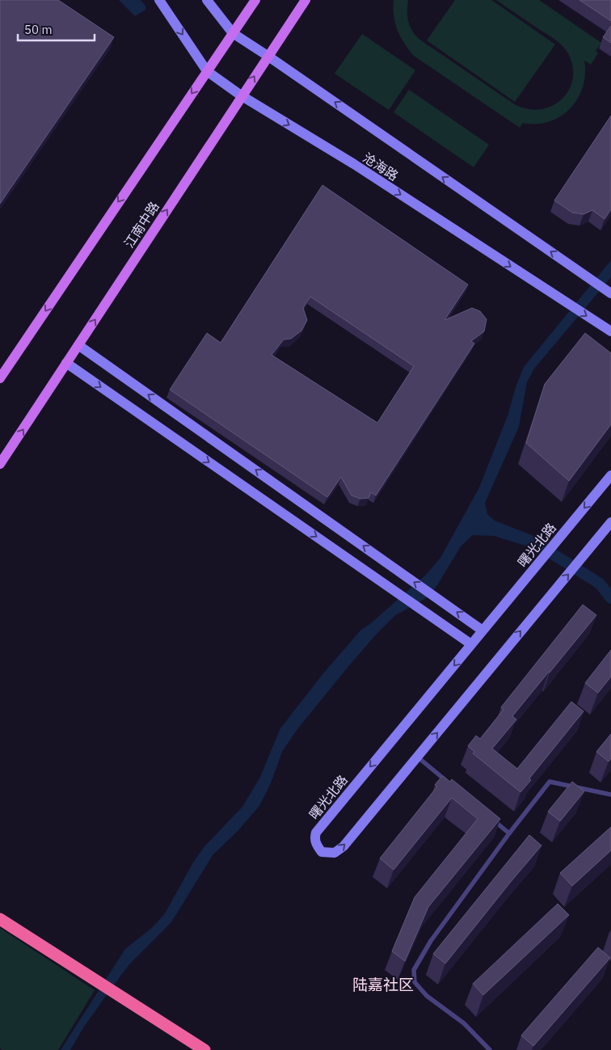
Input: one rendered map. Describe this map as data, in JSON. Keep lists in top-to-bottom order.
{
  "streets": {
    "main road": ["江南中路"],
    "street": ["沧海路", "曙光北路"]
  },
  "crossings": [
    ["沧海路", "江南中路"]
  ],
  "districts": ["陆嘉社区"],
  "scale_bar": "50 m"
}
